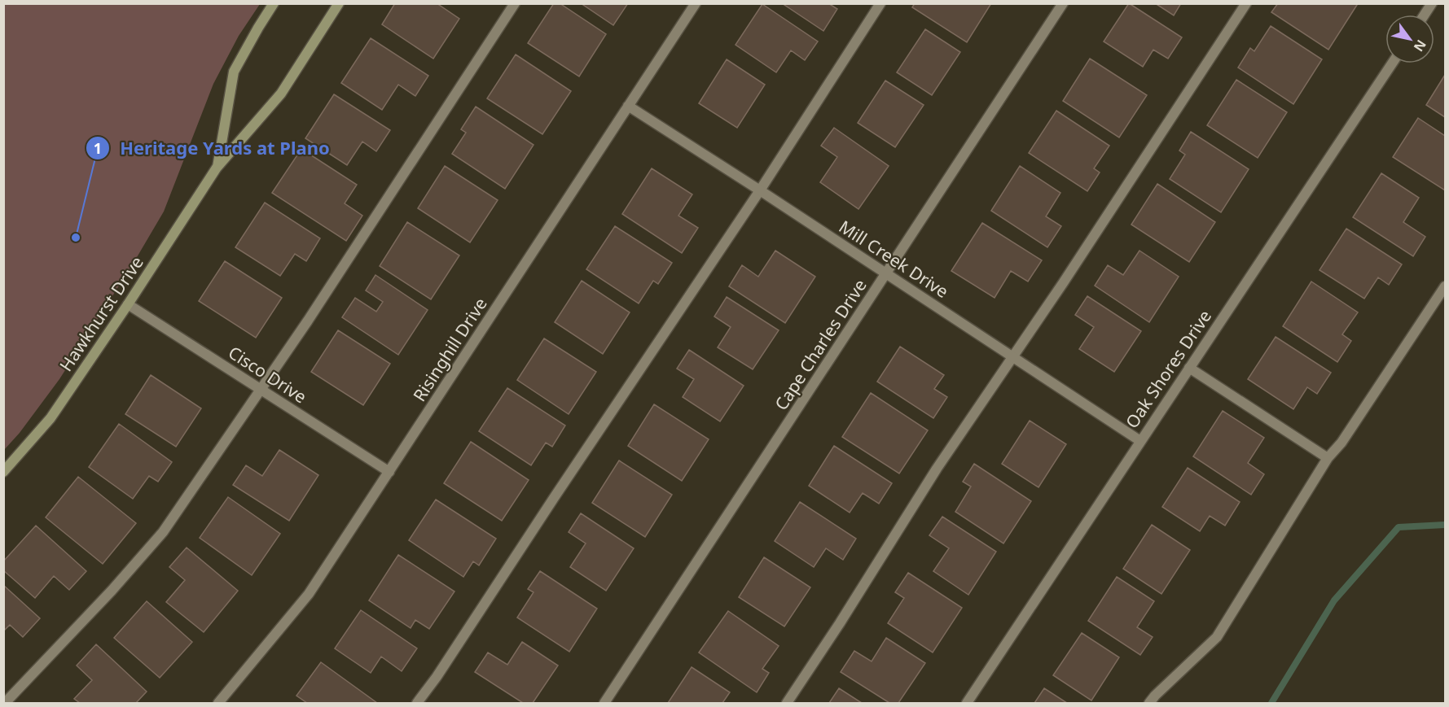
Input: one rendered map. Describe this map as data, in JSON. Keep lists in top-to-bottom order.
{
  "streets": {
    "street": [
      "Mill Creek Drive",
      "Hawkhurst Drive",
      "Cape Charles Drive",
      "Risinghill Drive",
      "Oak Shores Drive",
      "Cisco Drive"
    ]
  },
  "crossings": [
    ["Mill Creek Drive", "Cape Charles Drive"],
    ["Mill Creek Drive", "Risinghill Drive"],
    ["Mill Creek Drive", "Oak Shores Drive"],
    ["Hawkhurst Drive", "Cisco Drive"],
    ["Risinghill Drive", "Cisco Drive"]
  ],
  "places": ["Heritage Yards at Plano"],
  "north": "bottom right"
}
